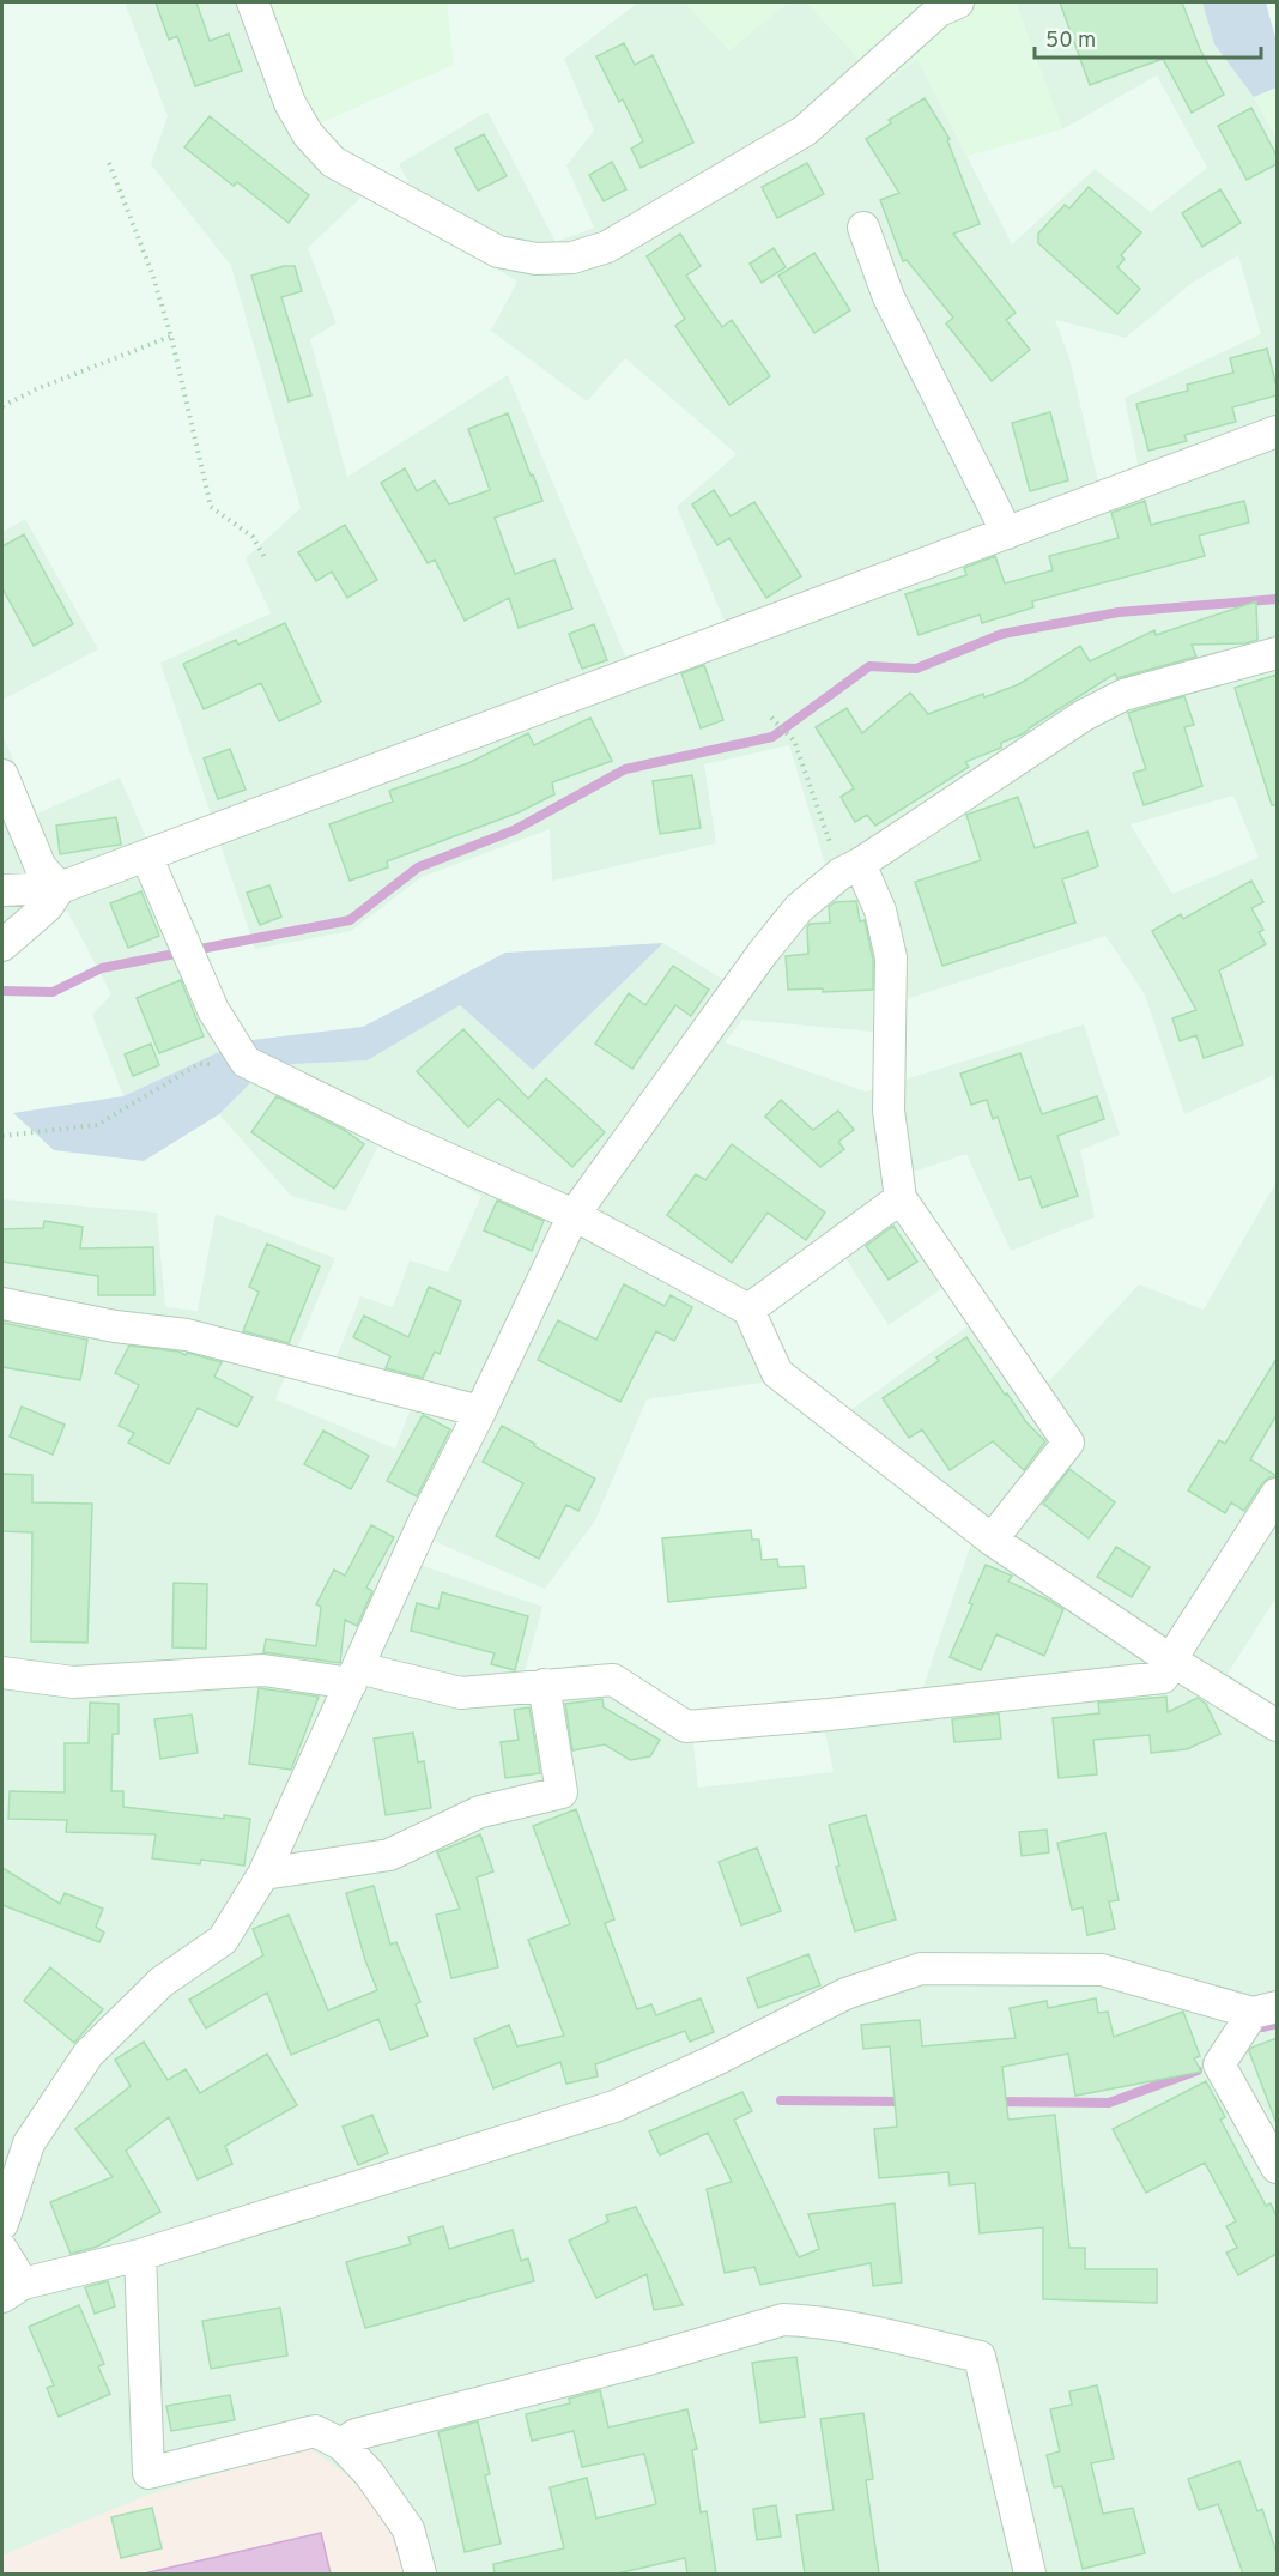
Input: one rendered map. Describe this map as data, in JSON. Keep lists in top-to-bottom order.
{
  "scale_bar": "50 m"
}
